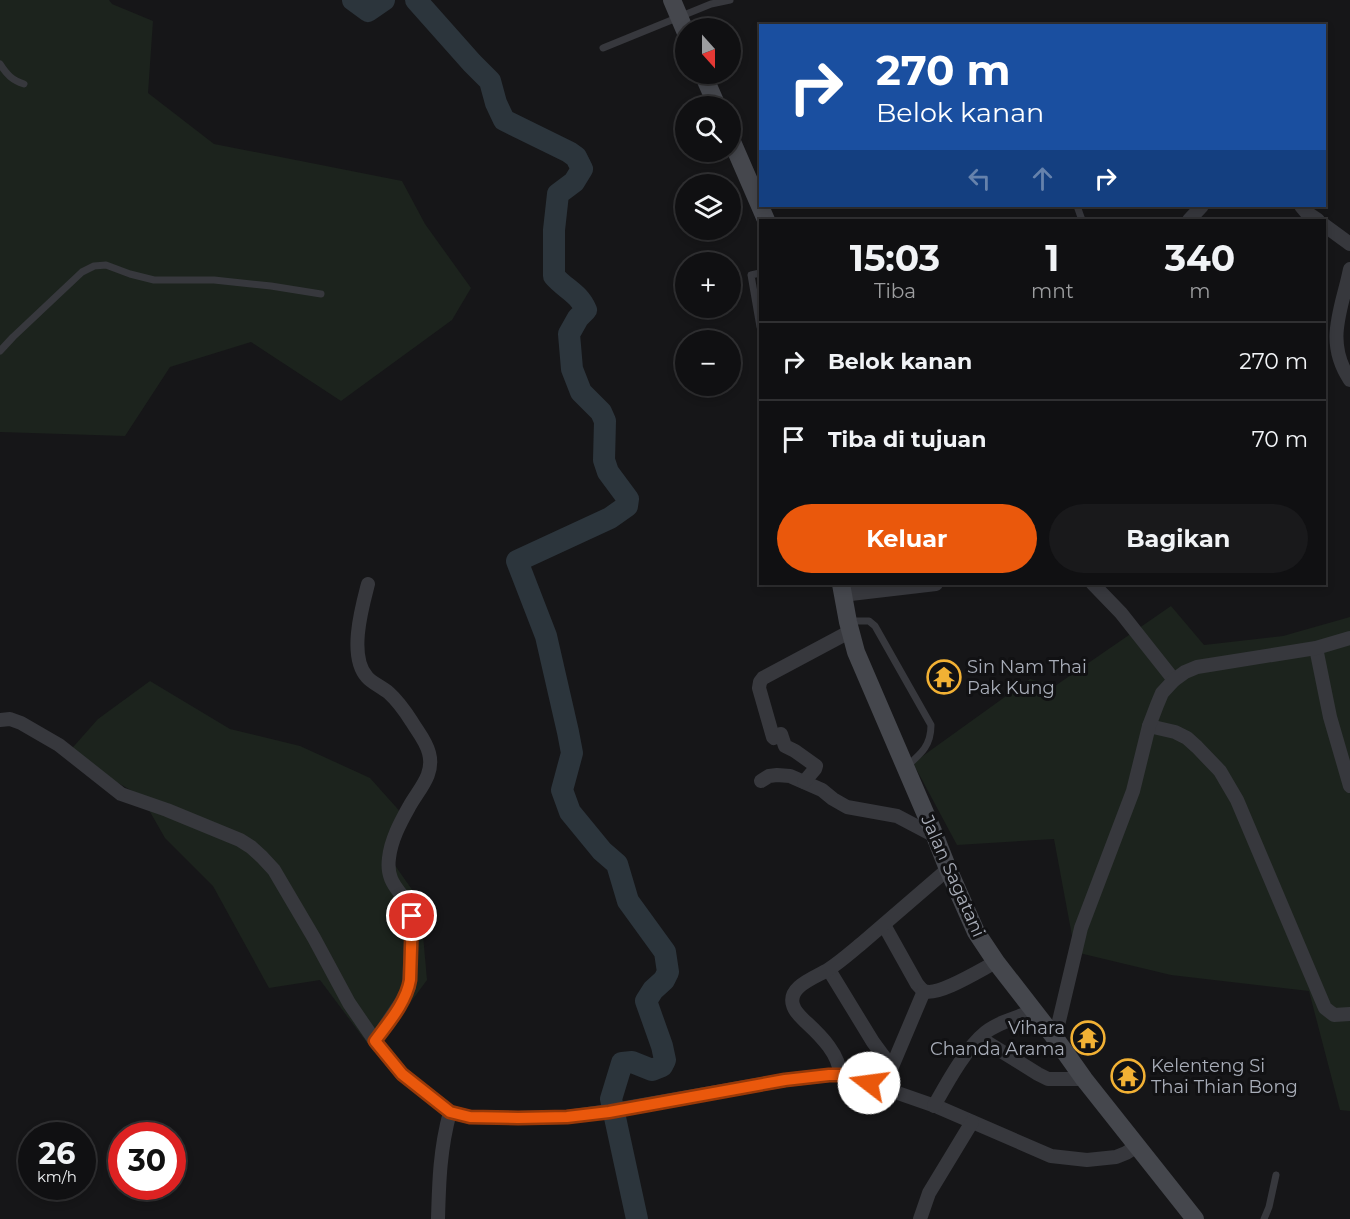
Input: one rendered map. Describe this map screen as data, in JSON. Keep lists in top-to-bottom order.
{
  "streets": {
    "street": ["Jalan Sagatani"]
  },
  "places": {
    "temple": ["Sin Nam Thai Pak Kung", "Vihara Chanda Arama", "Kelenteng Si Thai Thian Bong"]
  },
  "north": "bottom",
  "page": {
    "map_buttons": ["+", "−"],
    "turn": ["270 m", "Belok kanan"],
    "eta": [
      "15:03",
      "Tiba",
      "1",
      "mnt",
      "340",
      "m"
    ],
    "list": [
      {
        "name": "Belok kanan",
        "value": "270 m"
      },
      {
        "name": "Tiba di tujuan",
        "value": "70 m"
      }
    ],
    "buttons": ["Keluar", "Bagikan"],
    "speed": "26 km/h",
    "limit": "30"
  }
}
